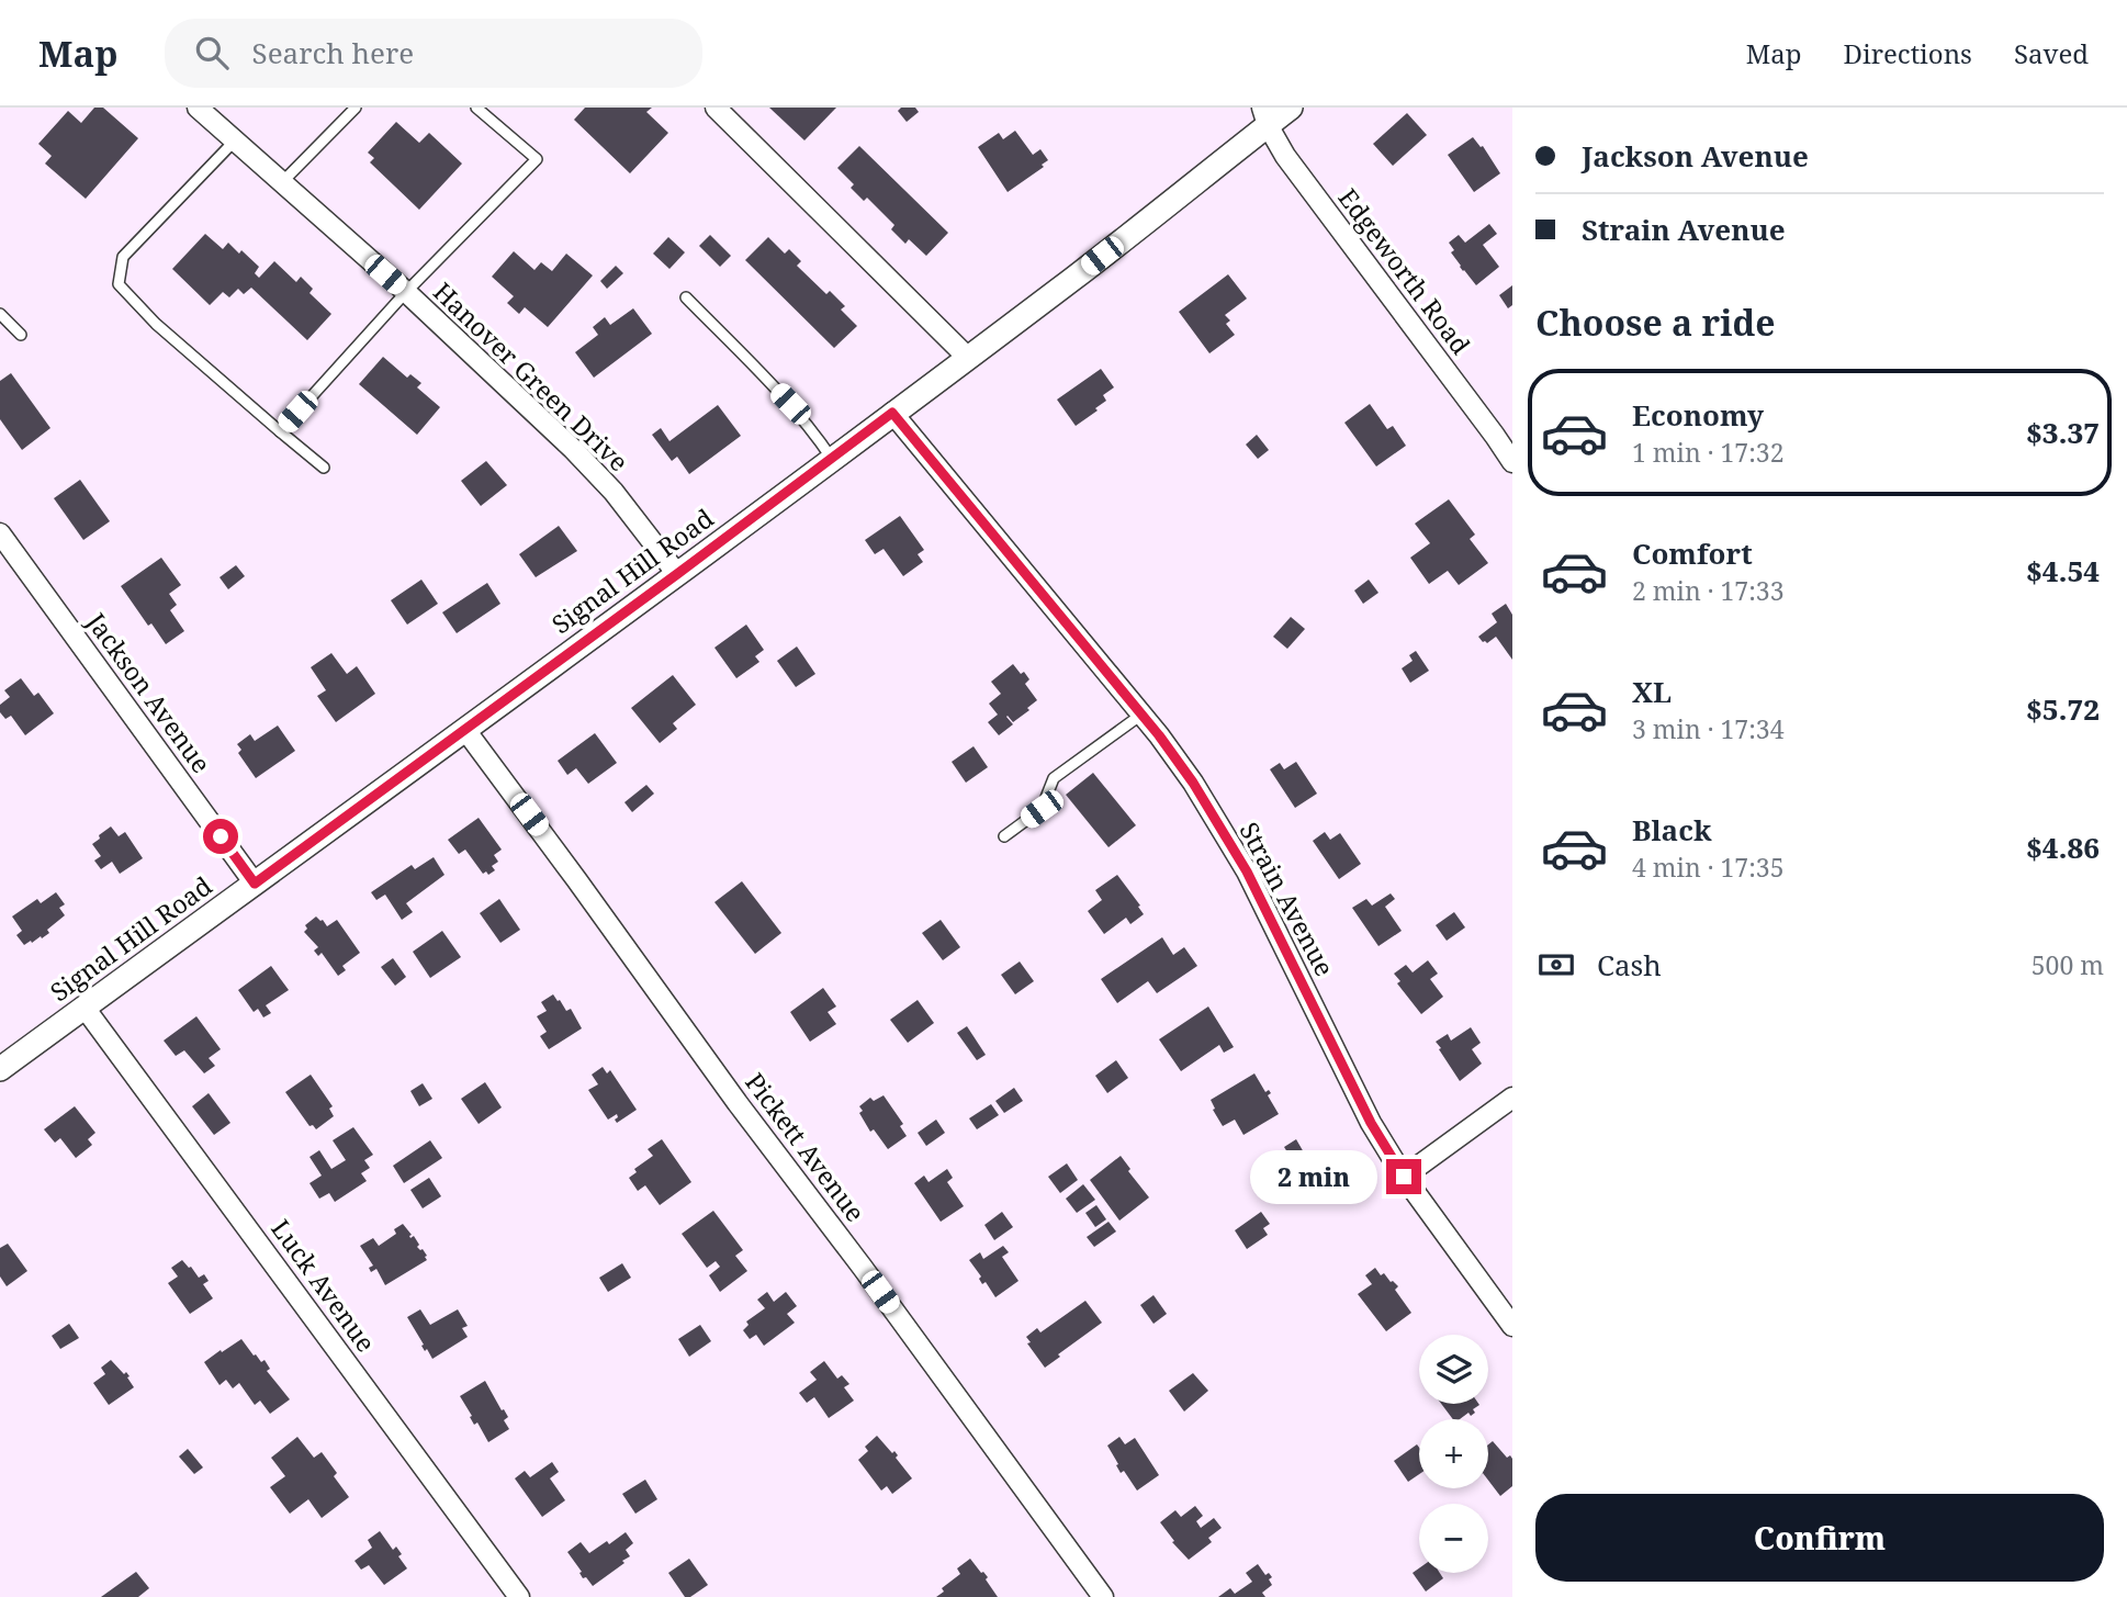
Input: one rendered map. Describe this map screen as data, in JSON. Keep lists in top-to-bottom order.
{
  "streets": {
    "street": [
      "Edgeworth Road",
      "Hanover Green Drive",
      "Signal Hill Road",
      "Jackson Avenue",
      "Strain Avenue",
      "Pickett Avenue",
      "Luck Avenue"
    ]
  },
  "crossings": [
    ["Edgeworth Road", "Signal Hill Road"],
    ["Hanover Green Drive", "Signal Hill Road"],
    ["Signal Hill Road", "Jackson Avenue"],
    ["Signal Hill Road", "Strain Avenue"],
    ["Signal Hill Road", "Pickett Avenue"],
    ["Signal Hill Road", "Luck Avenue"]
  ],
  "page": {
    "header": "Map",
    "search": "Search here",
    "nav": ["Map", "Directions", "Saved"],
    "banner": ["Jackson Avenue", "Strain Avenue"],
    "heading": "Choose a ride",
    "list": [
      {
        "name": "Economy",
        "note": "1 min · 17:32",
        "value": "$3.37"
      },
      {
        "name": "Comfort",
        "note": "2 min · 17:33",
        "value": "$4.54"
      },
      {
        "name": "XL",
        "note": "3 min · 17:34",
        "value": "$5.72"
      },
      {
        "name": "Black",
        "note": "4 min · 17:35",
        "value": "$4.86"
      }
    ],
    "pay": ["Cash", "500 m"],
    "bubble": "2 min",
    "map_buttons": ["+", "−"],
    "buttons": "Confirm"
  }
}
